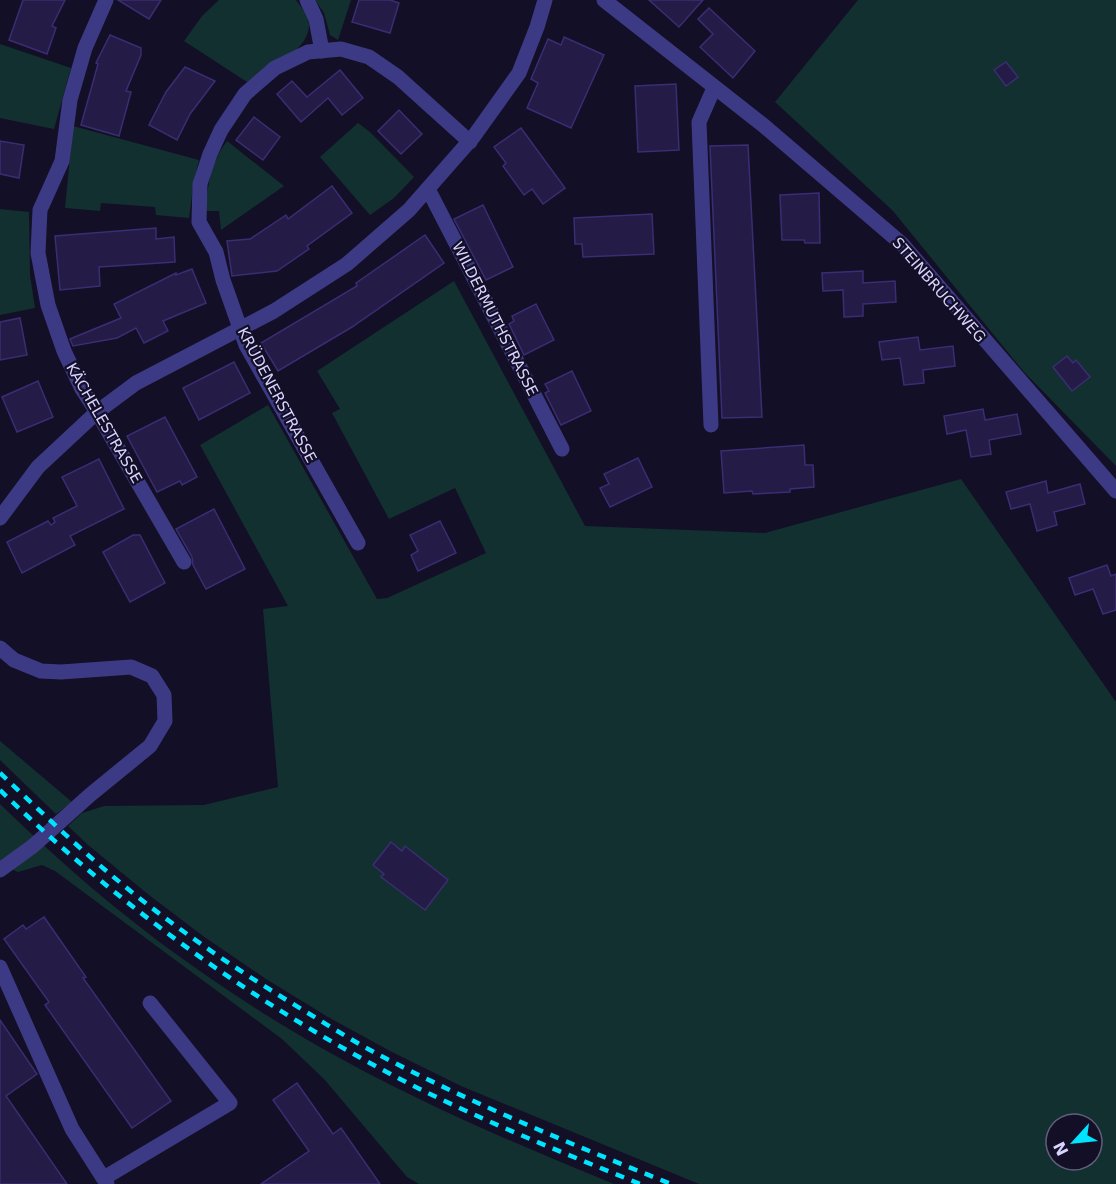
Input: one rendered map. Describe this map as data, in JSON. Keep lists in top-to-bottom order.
{
  "streets": {
    "street": [
      "STEINBRUCHWEG",
      "WILDERMUTHSTRASSE",
      "KRÜDENERSTRASSE",
      "KÄCHELESTRASSE"
    ]
  },
  "north": "bottom left"
}
